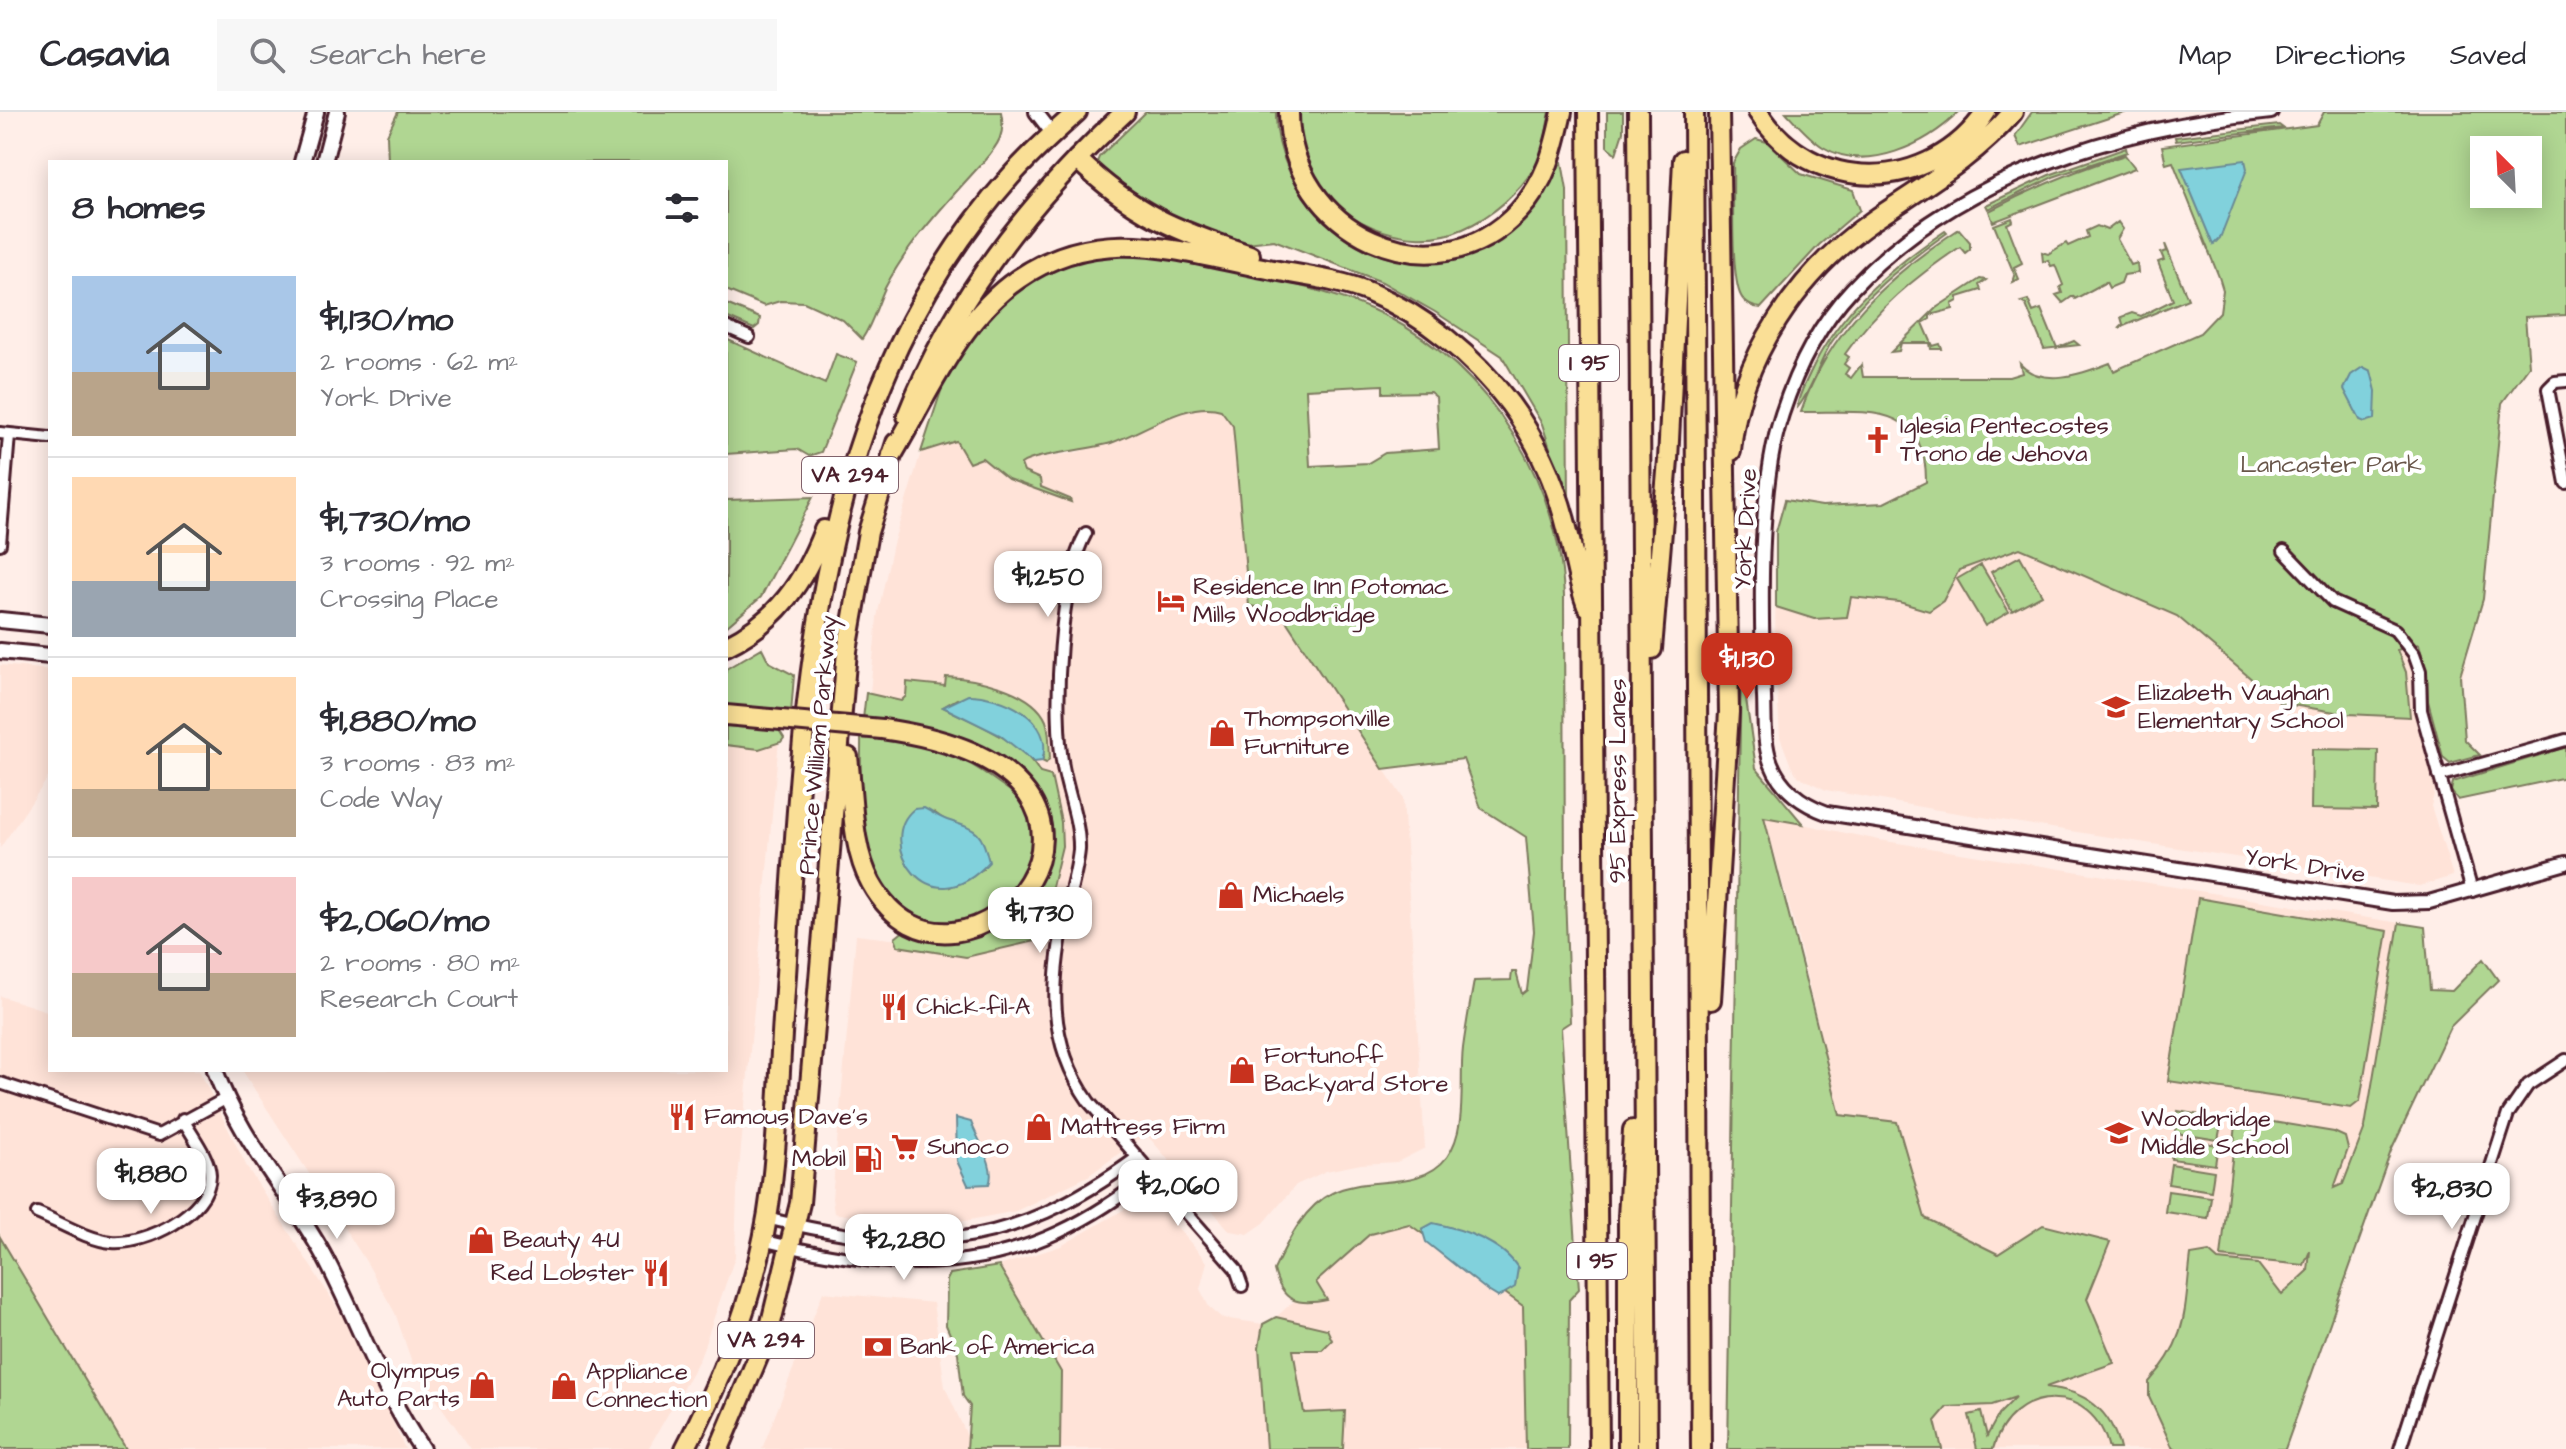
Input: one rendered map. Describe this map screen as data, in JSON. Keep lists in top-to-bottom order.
{
  "streets": {
    "highway": [
      "I 95",
      "VA 294",
      "Prince William Parkway",
      "95 Express Lanes"
    ],
    "street": ["York Drive"]
  },
  "parks": ["Lancaster Park"],
  "places": {
    "church": ["Iglesia Pentecostes Trono de Jehova"],
    "hotel": ["Residence Inn Potomac Mills Woodbridge"],
    "school or university": ["Elizabeth Vaughan Elementary School", "Woodbridge Middle School"],
    "shop": [
      "Thompsonville Furniture",
      "Michaels",
      "Fortunoff Backyard Store",
      "Mattress Firm",
      "Beauty 4U",
      "Olympus Auto Parts",
      "Appliance Connection"
    ],
    "restaurant": ["Chick-fil-A", "Famous Dave's", "Red Lobster"],
    "supermarket": ["Sunoco"],
    "fuel station": ["Mobil"],
    "bank": ["Bank of America"]
  },
  "north": "top left",
  "page": {
    "header": "Casavia",
    "search": "Search here",
    "nav": ["Map", "Directions", "Saved"],
    "heading": "8 homes",
    "list": [
      {
        "name": "$1,130/mo",
        "note": "2 rooms · 62 m² · York Drive"
      },
      {
        "name": "$1,730/mo",
        "note": "3 rooms · 92 m² · Crossing Place"
      },
      {
        "name": "$1,880/mo",
        "note": "3 rooms · 83 m² · Code Way"
      },
      {
        "name": "$2,060/mo",
        "note": "2 rooms · 80 m² · Research Court"
      }
    ],
    "price": [
      "$1,250",
      "$1,130",
      "$1,730",
      "$1,880",
      "$2,060",
      "$2,830",
      "$3,890",
      "$2,280"
    ]
  }
}
